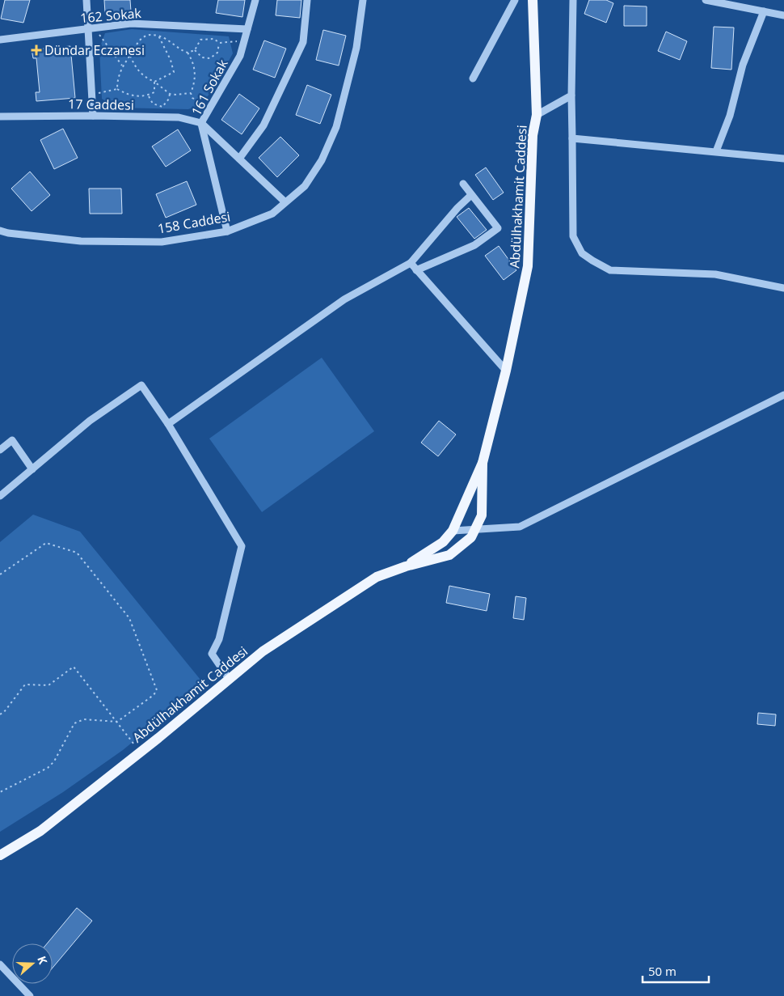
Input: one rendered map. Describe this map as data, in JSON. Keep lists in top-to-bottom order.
{
  "streets": {
    "main road": ["Abdülhakhamit Caddesi"],
    "street": [
      "162 Sokak",
      "161 Sokak",
      "17 Caddesi",
      "158 Caddesi"
    ]
  },
  "crossings": [
    ["162 Sokak", "161 Sokak"],
    ["161 Sokak", "17 Caddesi"],
    ["161 Sokak", "158 Caddesi"]
  ],
  "places": {
    "health": ["Dündar Eczanesi"]
  },
  "scale_bar": "50 m",
  "north": "right"
}
